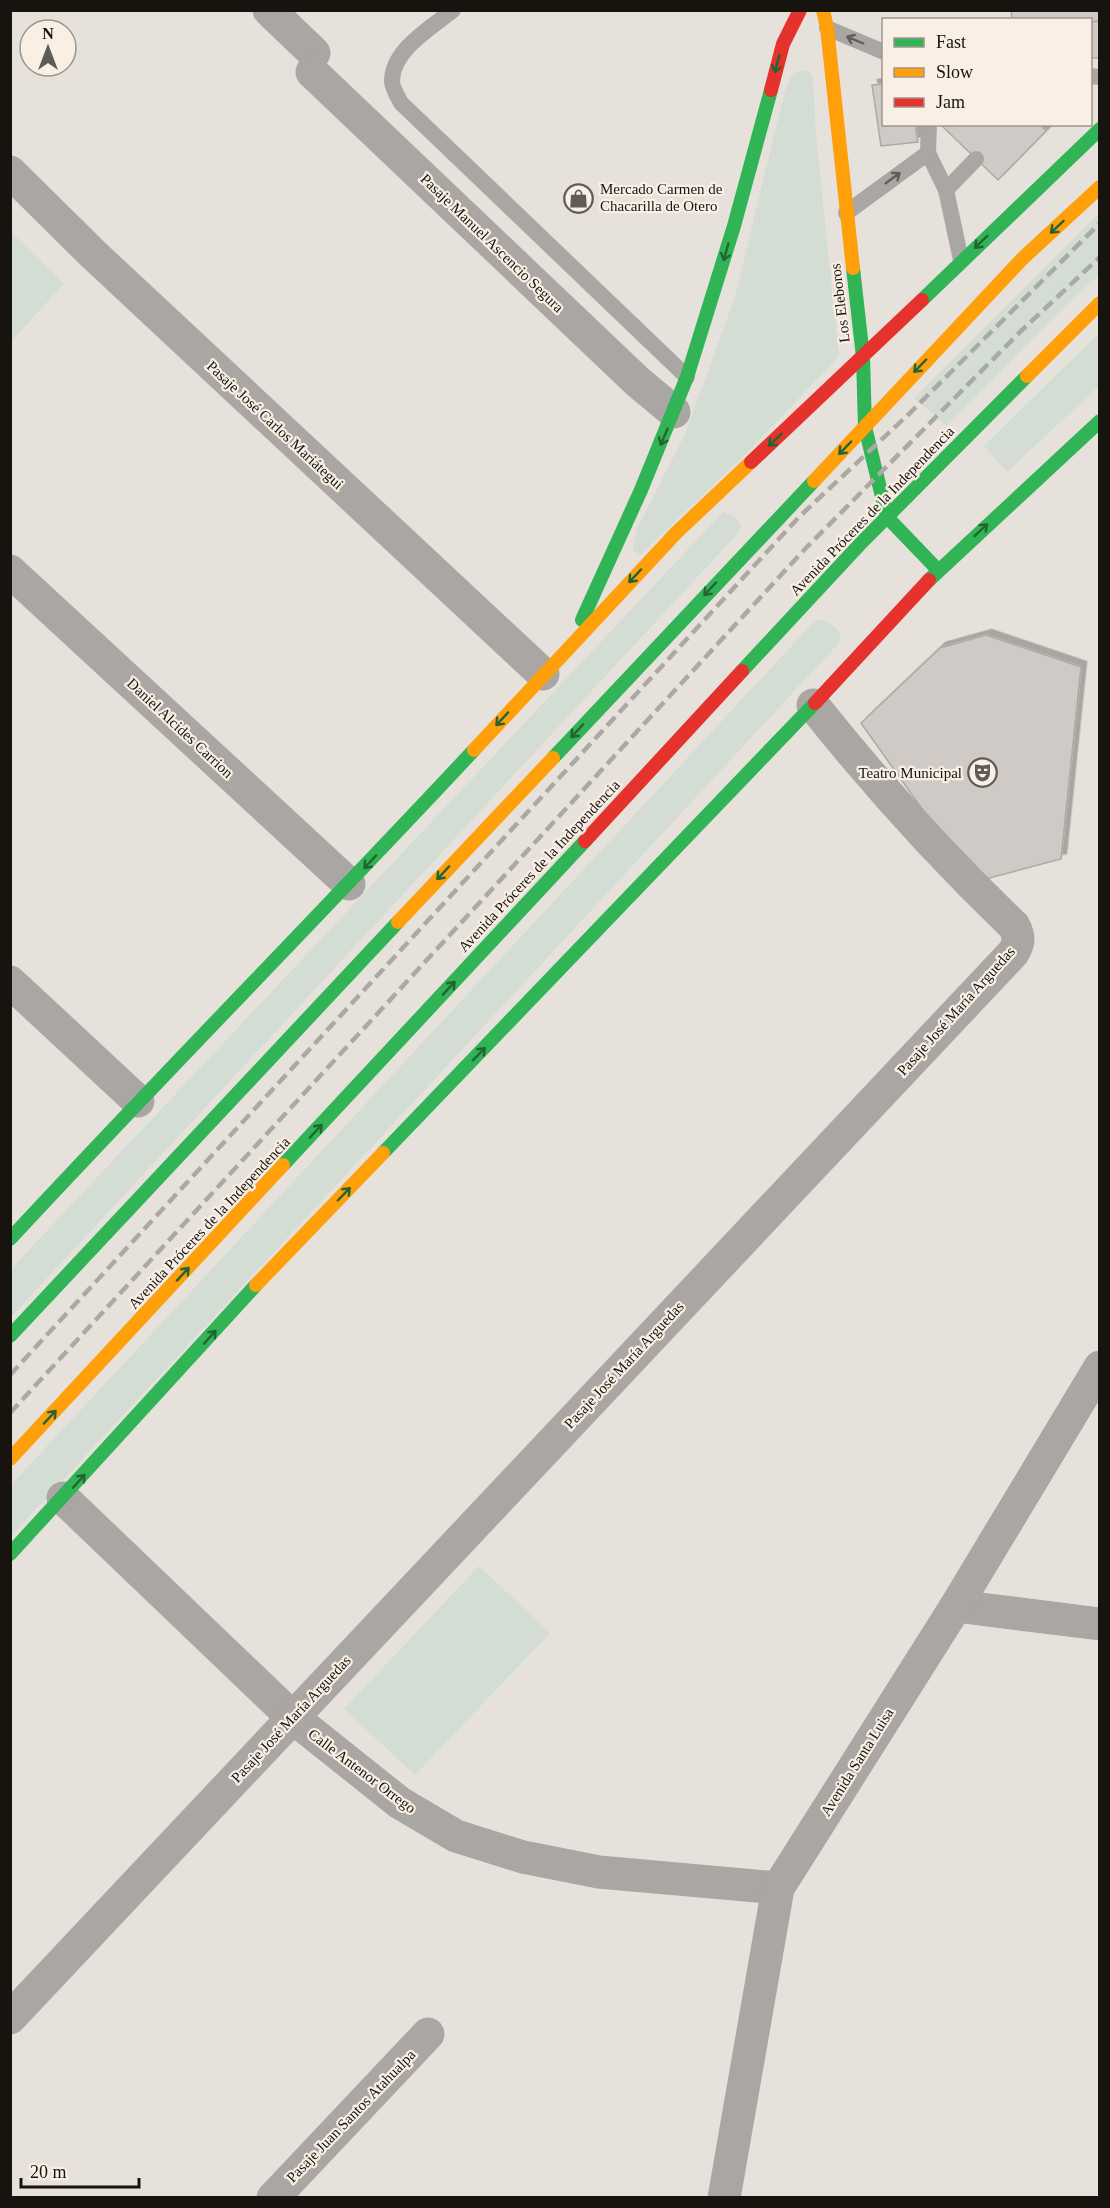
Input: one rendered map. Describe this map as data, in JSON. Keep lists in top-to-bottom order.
{
  "streets": {
    "main road": ["Los Eleboros", "Avenida Próceres de la Independencia"],
    "street": [
      "Pasaje Manuel Ascencio Segura",
      "Pasaje José Carlos Mariátegui",
      "Daniel Alcides Carrion",
      "Pasaje José María Arguedas",
      "Avenida Santa Luisa",
      "Calle Antenor Orrego",
      "Pasaje Juan Santos Atahualpa"
    ]
  },
  "crossings": [
    ["Los Eleboros", "Avenida Próceres de la Independencia"],
    ["Pasaje José María Arguedas", "Calle Antenor Orrego"],
    ["Avenida Santa Luisa", "Calle Antenor Orrego"]
  ],
  "places": {
    "shop": ["Mercado Carmen de Chacarilla de Otero"],
    "theatre": ["Teatro Municipal"]
  },
  "legend": ["Fast", "Slow", "Jam"],
  "scale_bar": "20 m",
  "north": "top"
}
